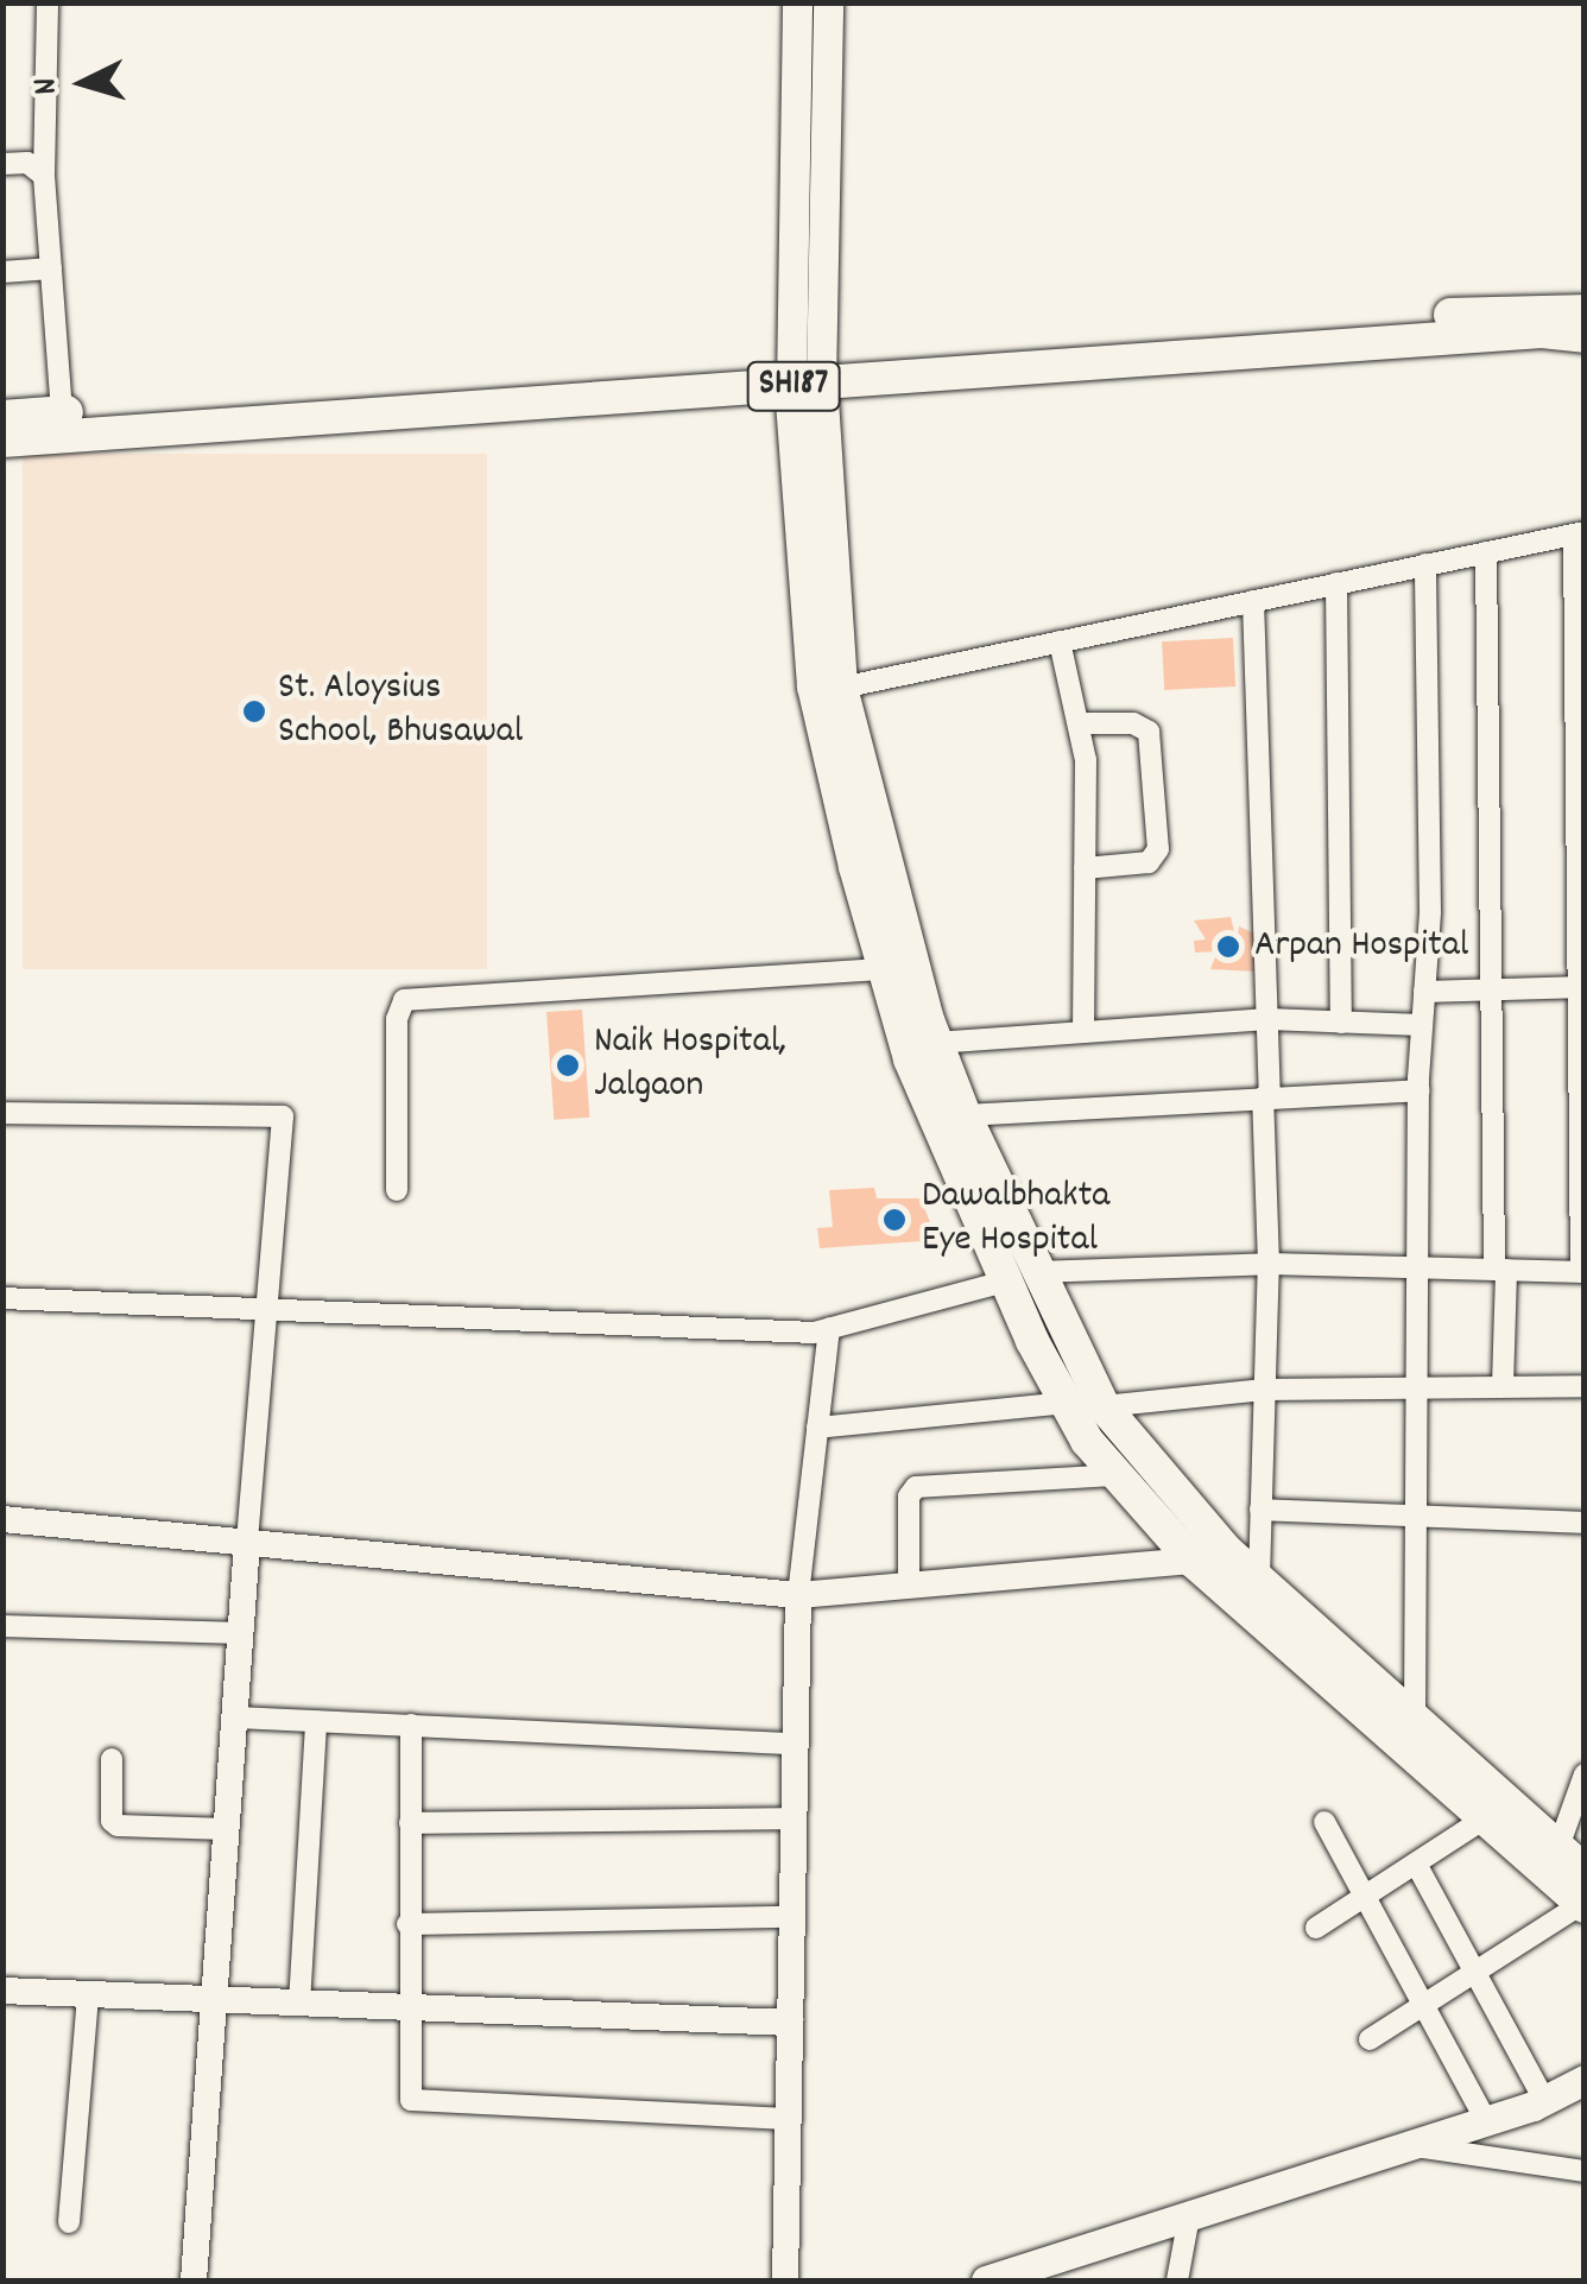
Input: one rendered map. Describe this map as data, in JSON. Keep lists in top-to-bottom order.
{
  "streets": {
    "main road": ["SH187"]
  },
  "places": [
    "St. Aloysius School, Bhusawal",
    "Arpan Hospital",
    "Naik Hospital, Jalgaon",
    "Dawalbhakta Eye Hospital"
  ],
  "north": "left"
}
